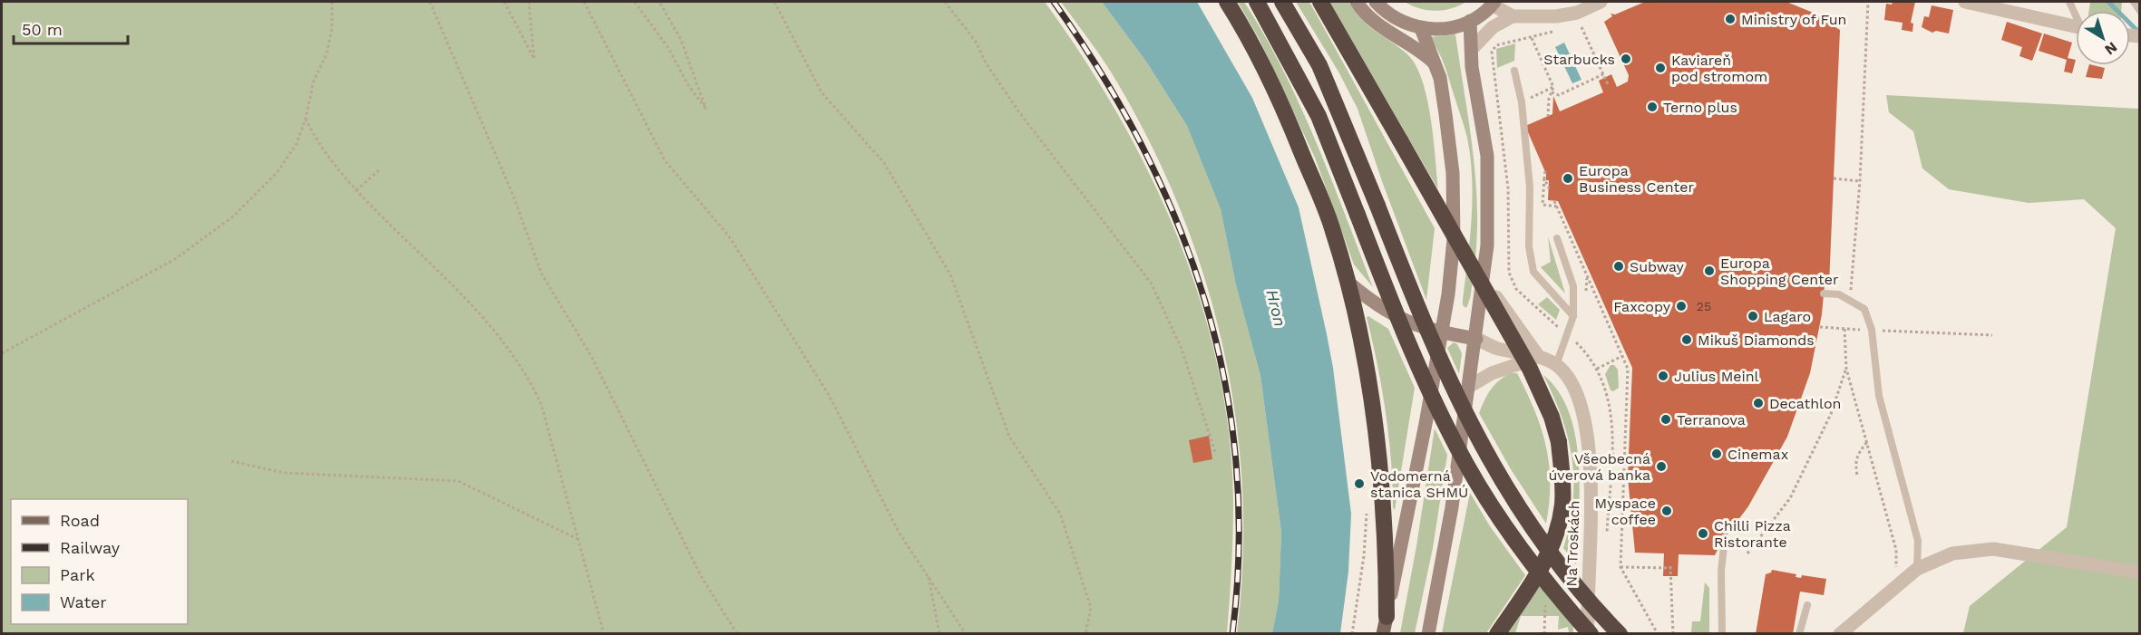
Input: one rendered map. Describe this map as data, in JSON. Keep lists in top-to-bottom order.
{
  "streets": {
    "street": ["Na Troskách"]
  },
  "water": ["Hron"],
  "places": [
    "Ministry of Fun",
    "Starbucks",
    "Kaviareň pod stromom",
    "Terno plus",
    "Europa Business Center",
    "Subway",
    "Europa Shopping Center",
    "Faxcopy",
    "Lagaro",
    "Mikuš Diamonds",
    "Julius Meinl",
    "Decathlon",
    "Terranova",
    "Cinemax",
    "Všeobecná úverová banka",
    "Vodomerná stanica SHMÚ",
    "Myspace coffee",
    "Chilli Pizza Ristorante"
  ],
  "house_numbers": ["25"],
  "legend": [
    "Road",
    "Railway",
    "Park",
    "Water"
  ],
  "scale_bar": "50 m",
  "north": "bottom right"
}
